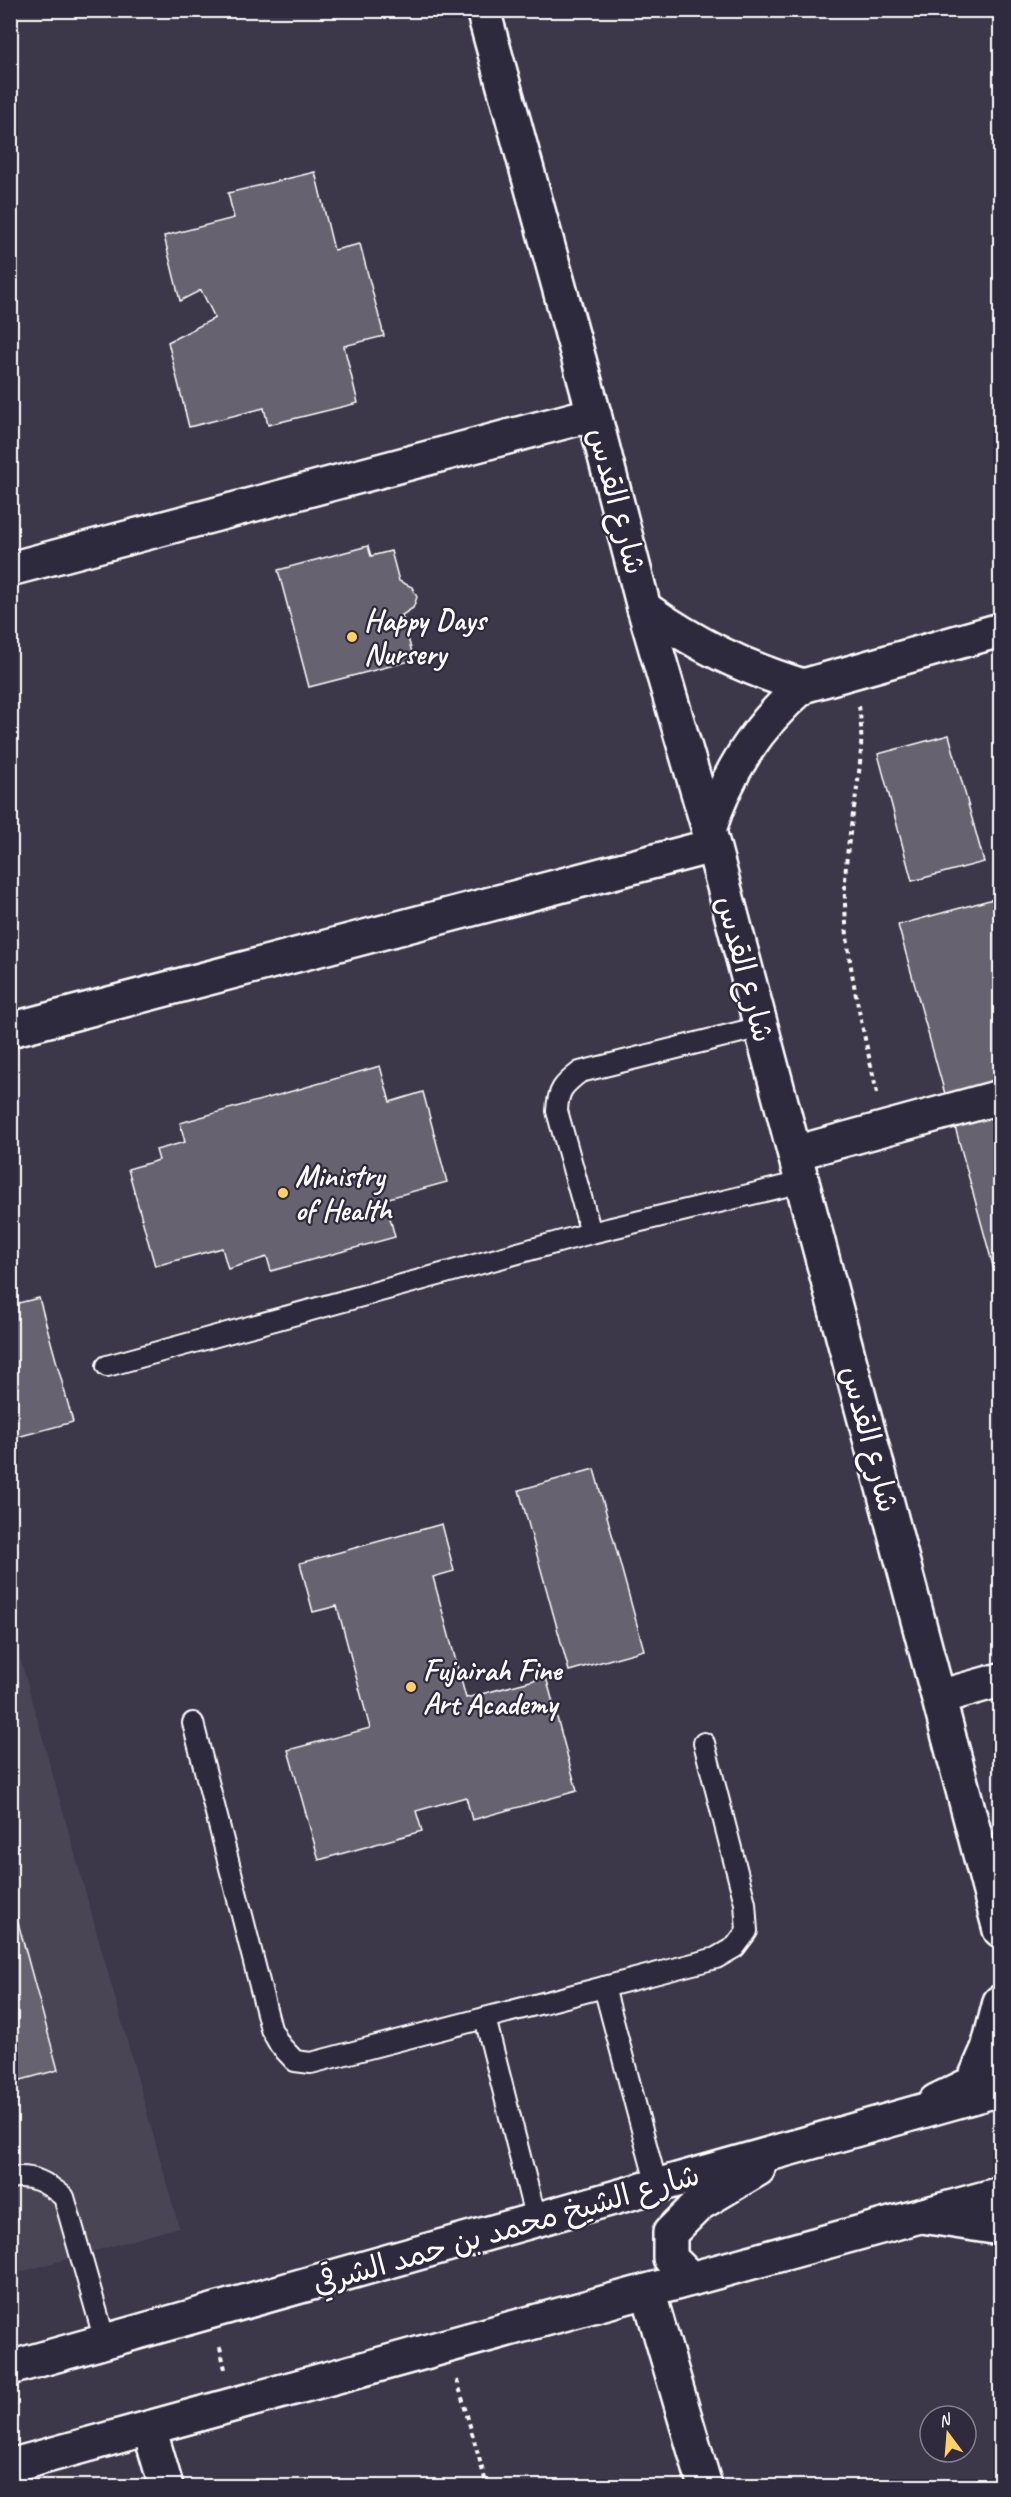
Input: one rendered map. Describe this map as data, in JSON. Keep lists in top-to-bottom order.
{
  "streets": {
    "street": ["شارع القدس", "شارع الشيخ محمد بن حمد الشرقي"]
  },
  "places": ["Happy Days Nursery", "Ministry of Health", "Fujairah Fine Art Academy"],
  "north": "top"
}
